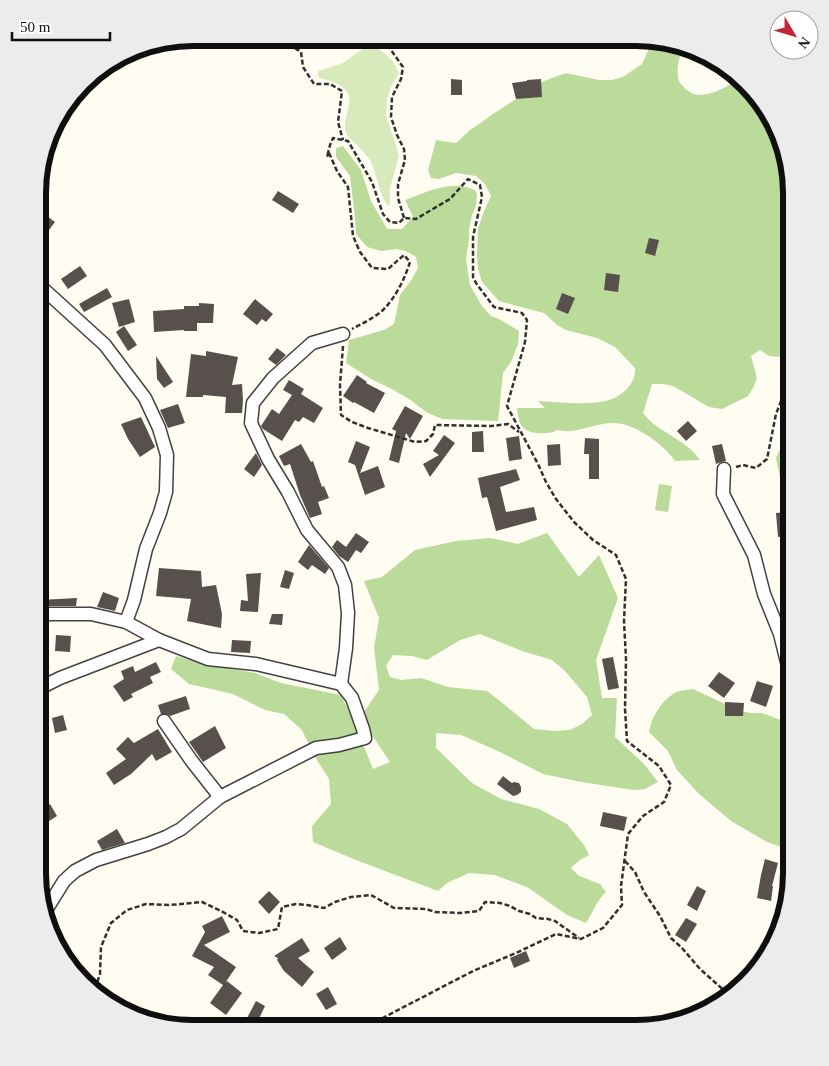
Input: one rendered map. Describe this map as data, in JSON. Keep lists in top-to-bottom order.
{
  "scale_bar": "50 m",
  "north": "bottom right"
}
